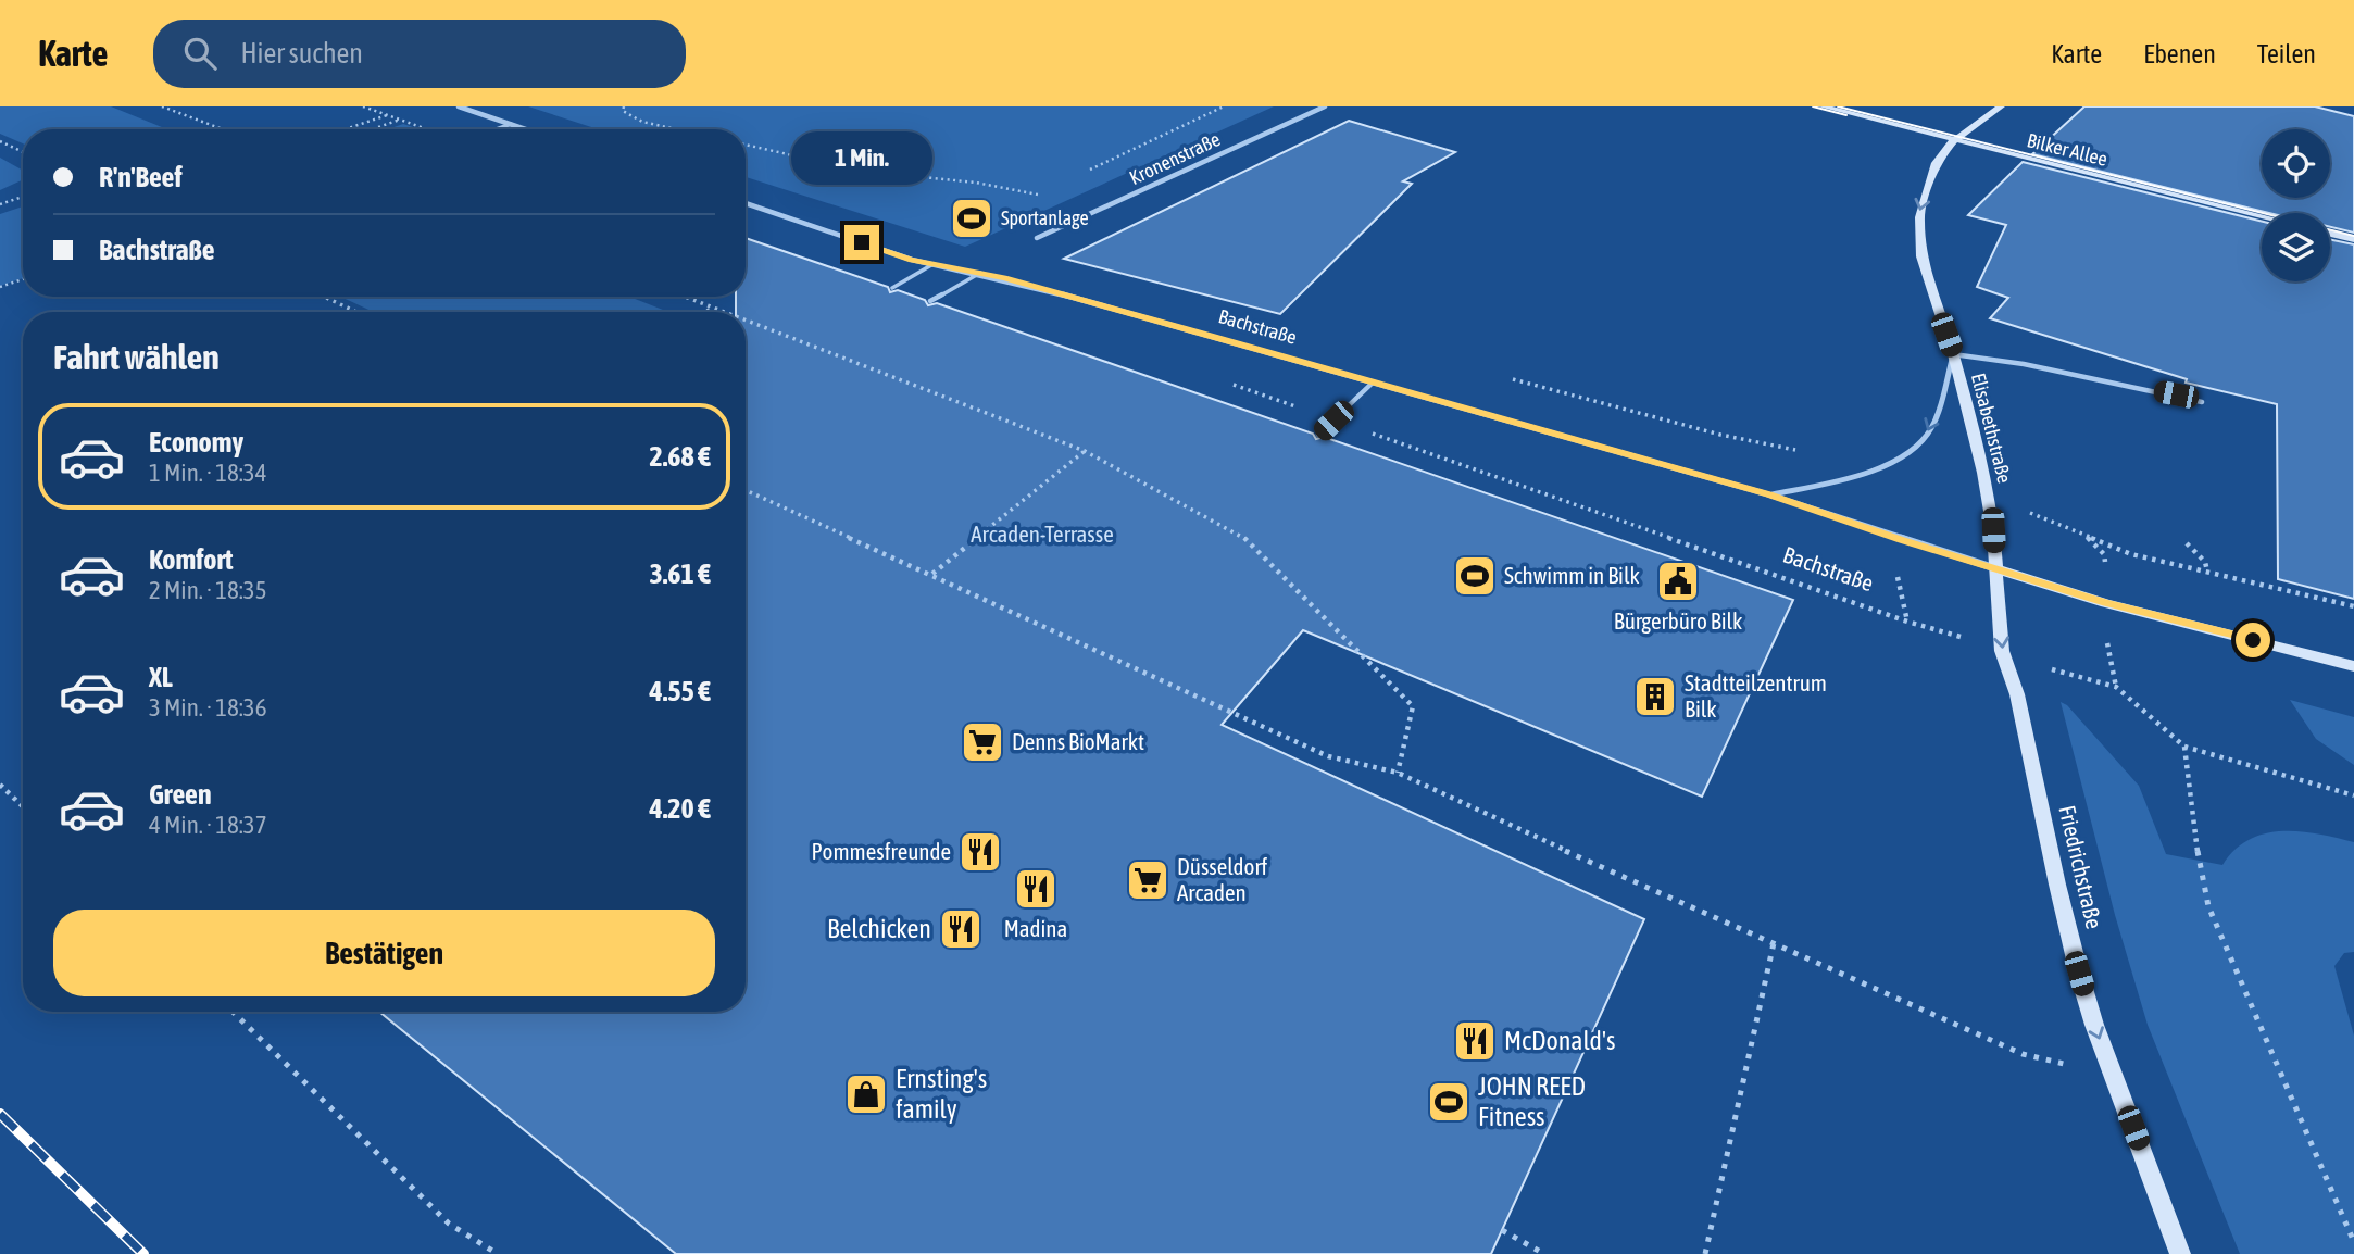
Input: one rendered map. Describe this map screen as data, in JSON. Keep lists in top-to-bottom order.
{
  "streets": {
    "main road": [
      "Bilker Allee",
      "Bachstraße",
      "Elisabethstraße",
      "Friedrichstraße"
    ],
    "street": ["Kronenstraße"]
  },
  "crossings": [
    ["Bilker Allee", "Elisabethstraße"],
    ["Bachstraße", "Elisabethstraße"],
    ["Bachstraße", "Friedrichstraße"],
    ["Elisabethstraße", "Friedrichstraße"]
  ],
  "one_way": ["Elisabethstraße", "Friedrichstraße"],
  "parks": ["Arcaden-Terrasse"],
  "places": {
    "sports": ["Sportanlage", "Schwimm in Bilk", "JOHN REED Fitness"],
    "public building": ["Bürgerbüro Bilk"],
    "building": ["Stadtteilzentrum Bilk"],
    "supermarket": ["Denns BioMarkt", "Düsseldorf Arcaden"],
    "restaurant": [
      "Pommesfreunde",
      "Madina",
      "Belchicken",
      "McDonald's"
    ],
    "shop": ["Ernsting's family"]
  },
  "page": {
    "header": "Karte",
    "search": "Hier suchen",
    "nav": ["Karte", "Ebenen", "Teilen"],
    "banner": ["R'n'Beef", "Bachstraße"],
    "bubble": "1 Min.",
    "heading": "Fahrt wählen",
    "list": [
      {
        "name": "Economy",
        "note": "1 Min. · 18:34",
        "value": "2.68 €"
      },
      {
        "name": "Komfort",
        "note": "2 Min. · 18:35",
        "value": "3.61 €"
      },
      {
        "name": "XL",
        "note": "3 Min. · 18:36",
        "value": "4.55 €"
      },
      {
        "name": "Green",
        "note": "4 Min. · 18:37",
        "value": "4.20 €"
      }
    ],
    "buttons": "Bestätigen"
  }
}
